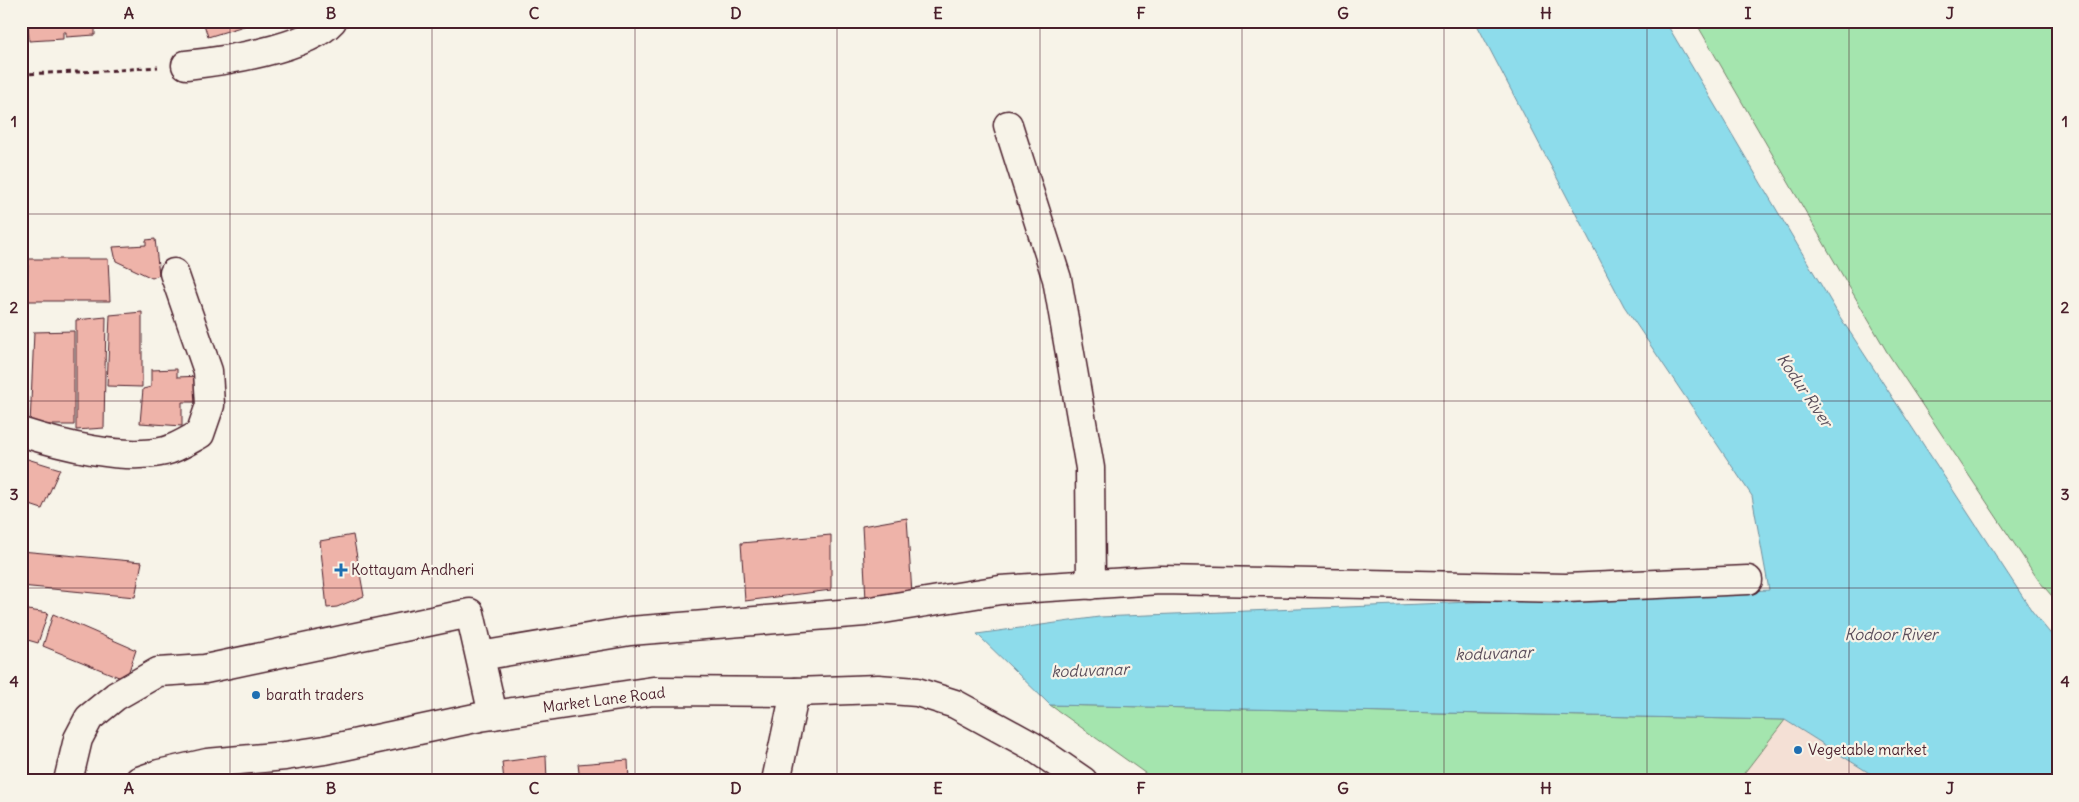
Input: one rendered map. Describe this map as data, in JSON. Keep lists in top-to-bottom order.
{
  "streets": {
    "street": ["Market Lane Road"]
  },
  "water": ["Kodur River", "Kodoor River", "koduvanar"],
  "places": {
    "health": ["Kottayam Andheri"],
    "other": ["barath traders", "Vegetable market"]
  },
  "grid": {
    "columns": [
      "A",
      "B",
      "C",
      "D",
      "E",
      "F",
      "G",
      "H",
      "I",
      "J"
    ],
    "rows": [
      "1",
      "2",
      "3",
      "4"
    ]
  }
}
